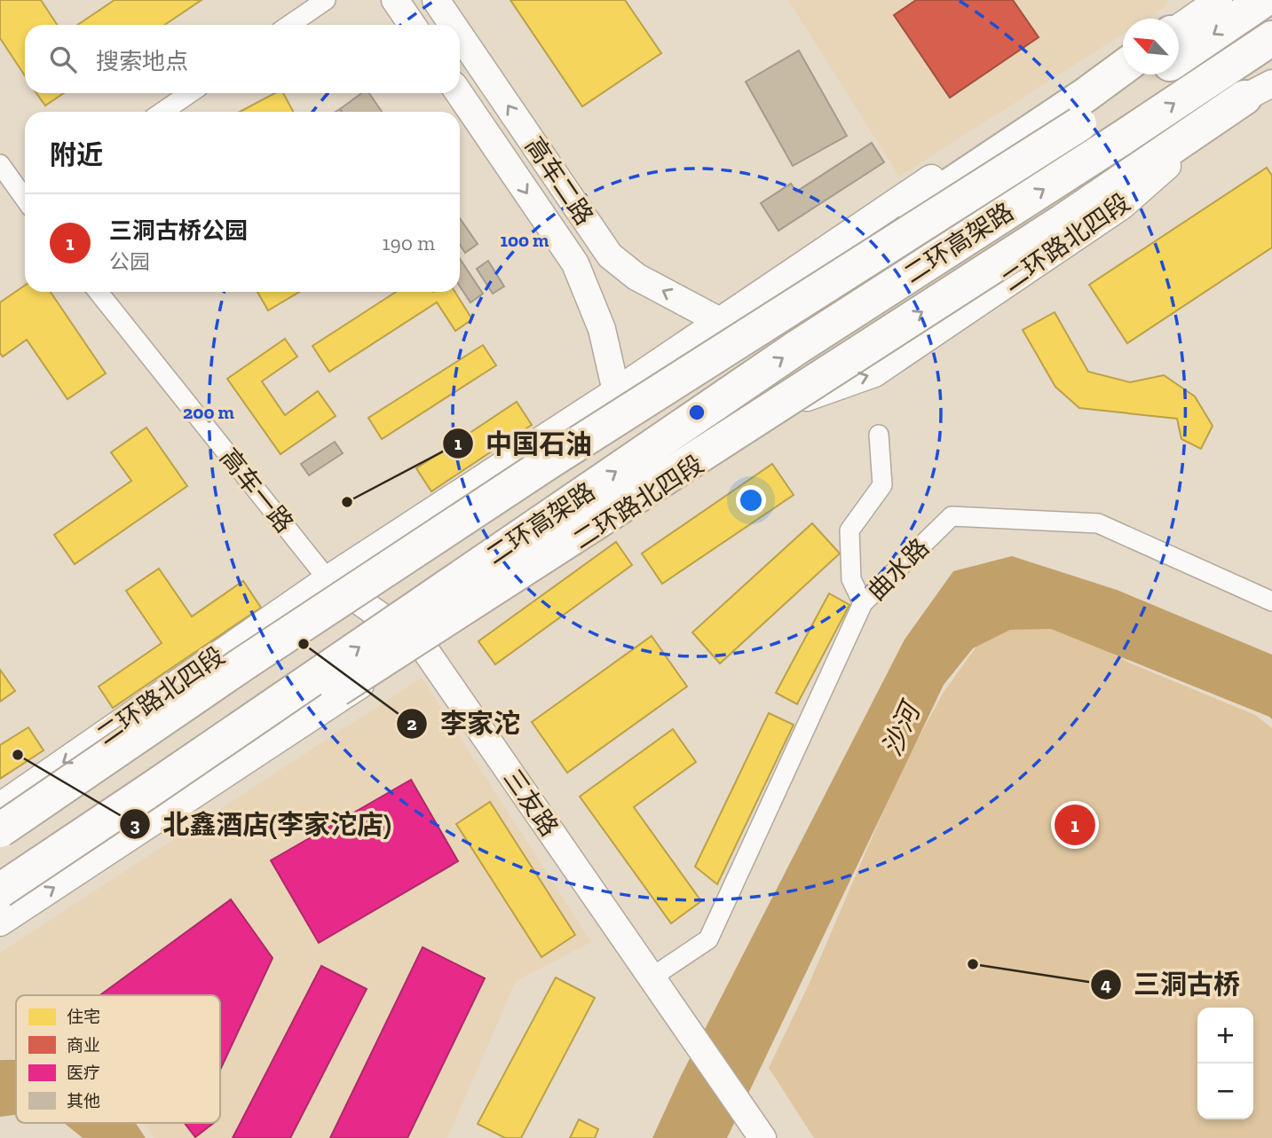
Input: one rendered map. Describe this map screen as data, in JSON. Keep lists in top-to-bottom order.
{
  "streets": {
    "highway": ["二环高架路"],
    "main road": ["高车二路", "二环路北四段", "三友路"],
    "street": ["高车一路", "曲水路"]
  },
  "crossings": [
    ["高车二路", "二环路北四段"],
    ["二环路北四段", "高车一路"],
    ["二环路北四段", "三友路"],
    ["高车一路", "三友路"],
    ["曲水路", "三友路"]
  ],
  "water": ["沙河"],
  "places": [
    "中国石油",
    "李家沱",
    "北鑫酒店(李家沱店)",
    "三洞古桥"
  ],
  "legend": [
    "住宅",
    "商业",
    "医疗",
    "其他"
  ],
  "north": "top left",
  "page": {
    "search": "搜索地点",
    "heading": "附近",
    "list": [
      {
        "mark": "1",
        "name": "三洞古桥公园",
        "note": "公园",
        "value": "190 m"
      }
    ],
    "pins": "1",
    "map_buttons": ["+", "−"]
  },
  "rings": ["100 m", "200 m"]
}
